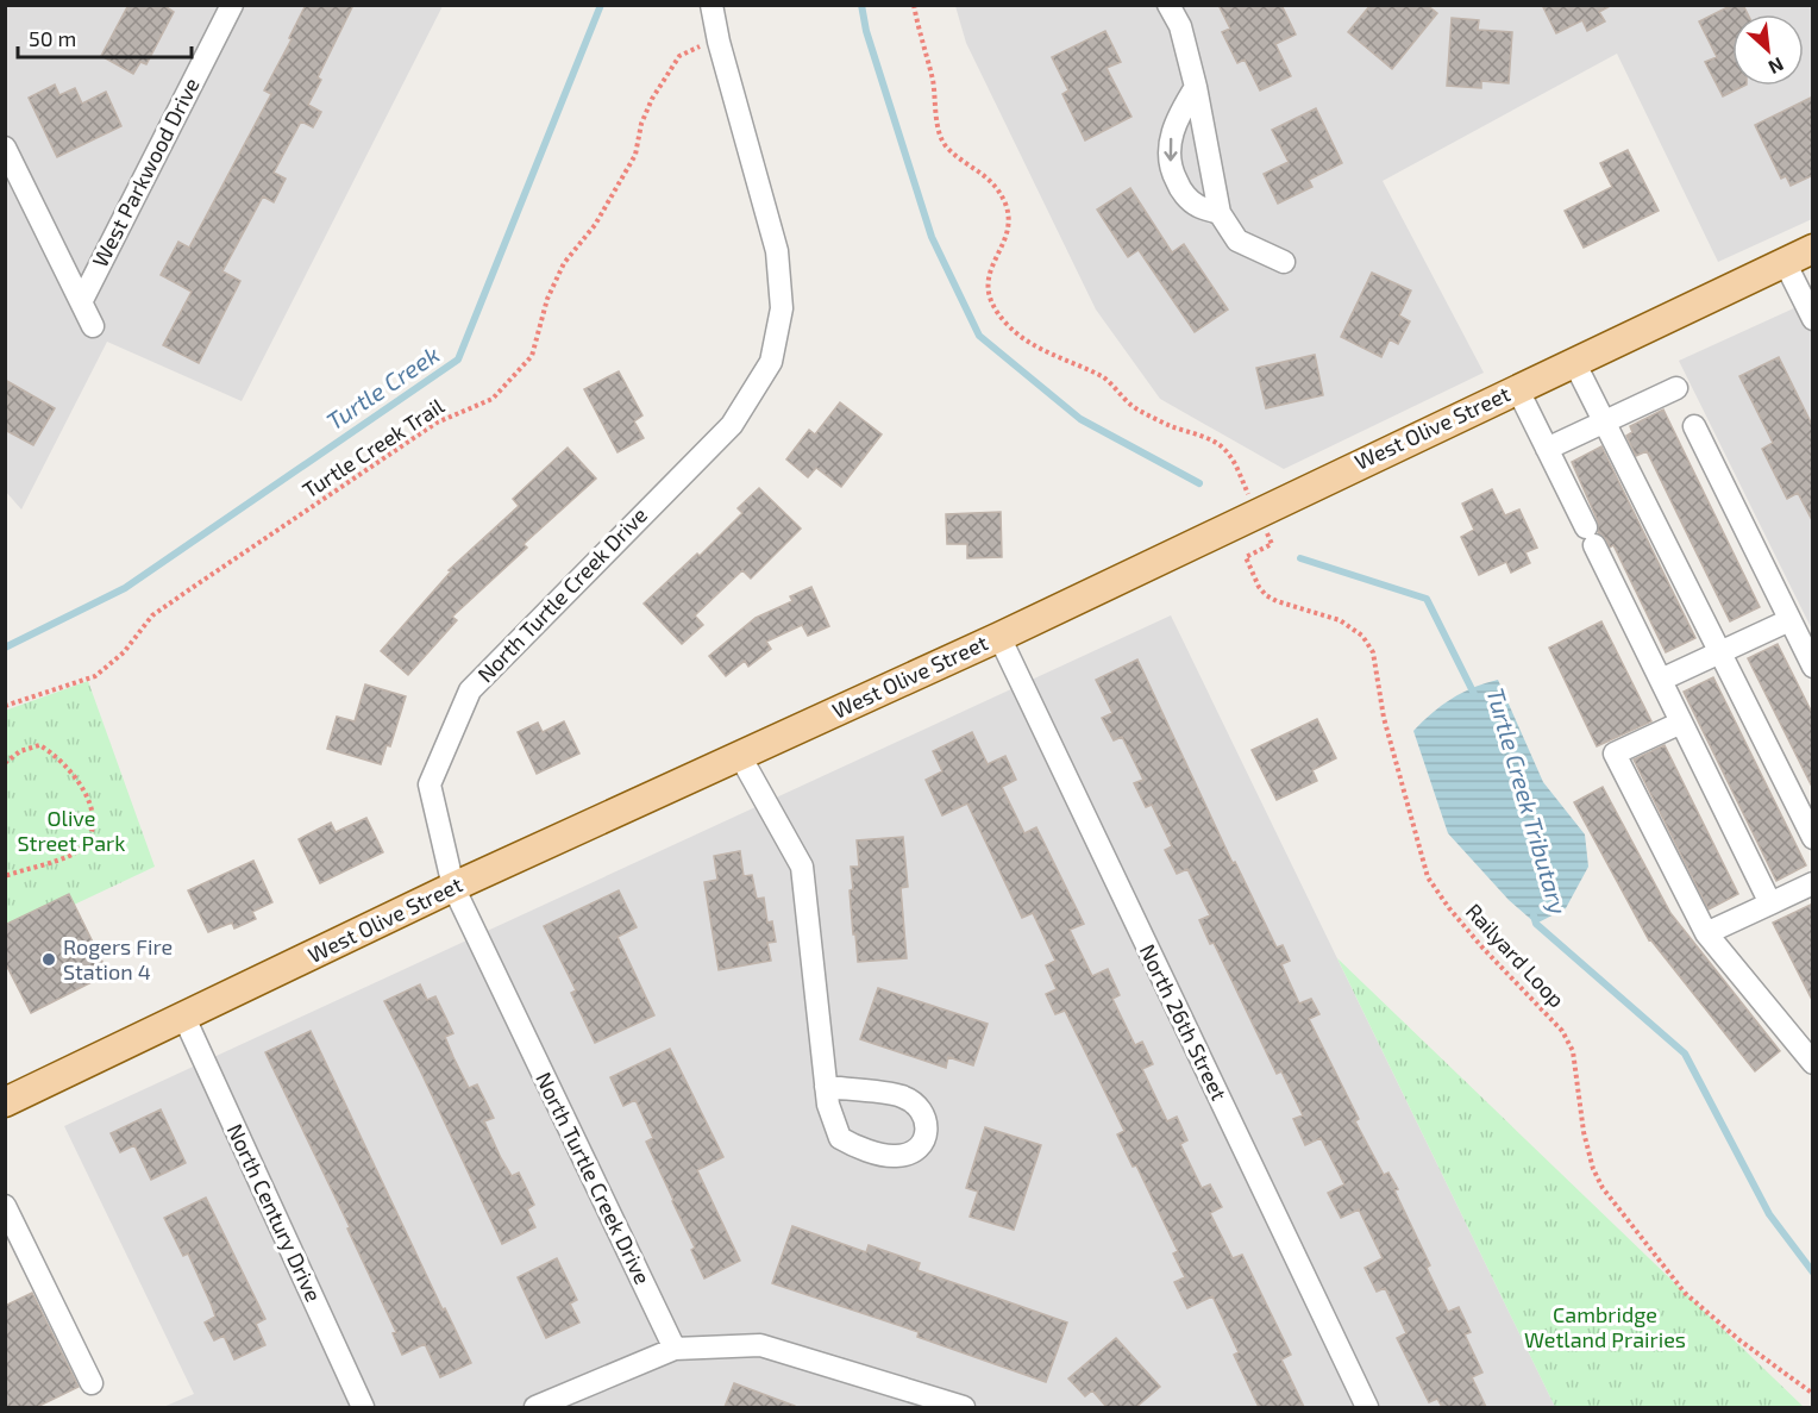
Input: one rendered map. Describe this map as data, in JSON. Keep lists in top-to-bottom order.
{
  "streets": {
    "main road": ["West Olive Street"],
    "street": [
      "West Parkwood Drive",
      "North Turtle Creek Drive",
      "North 26th Street",
      "North Century Drive"
    ],
    "path": ["Turtle Creek Trail", "Railyard Loop"]
  },
  "crossings": [
    ["West Olive Street", "North Turtle Creek Drive"],
    ["West Olive Street", "North 26th Street"],
    ["West Olive Street", "North Century Drive"]
  ],
  "water": ["Turtle Creek", "Turtle Creek Tributary"],
  "parks": ["Olive Street Park", "Cambridge Wetland Prairies"],
  "places": ["Rogers Fire Station 4"],
  "scale_bar": "50 m",
  "north": "bottom right"
}
